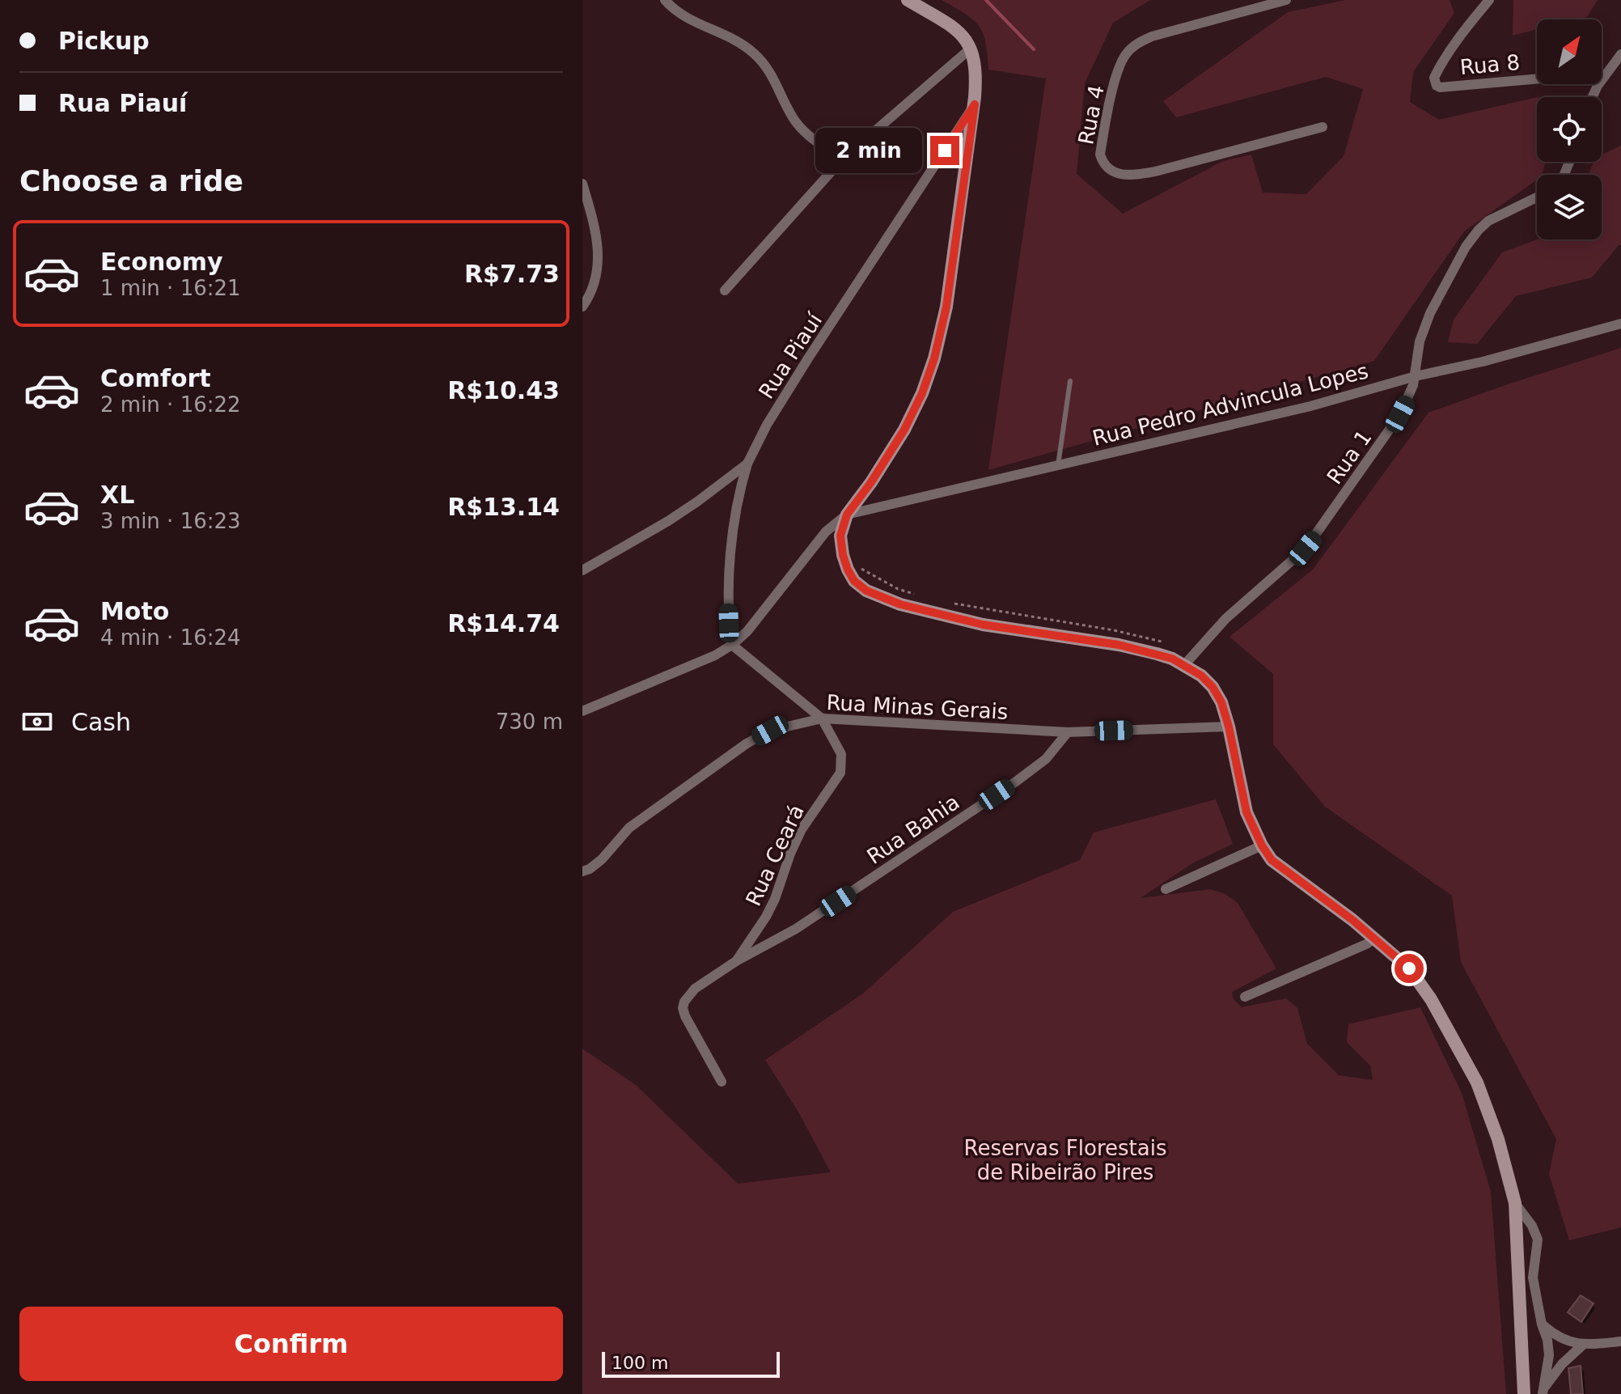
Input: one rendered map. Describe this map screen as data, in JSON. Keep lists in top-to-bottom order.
{
  "streets": {
    "street": [
      "Rua 8",
      "Rua 4",
      "Rua Piauí",
      "Rua Pedro Advincula Lopes",
      "Rua 1",
      "Rua Minas Gerais",
      "Rua Bahia",
      "Rua Ceará"
    ]
  },
  "crossings": [
    ["Rua Pedro Advincula Lopes", "Rua 1"],
    ["Rua Minas Gerais", "Rua Bahia"],
    ["Rua Minas Gerais", "Rua Ceará"],
    ["Rua Bahia", "Rua Ceará"]
  ],
  "parks": ["Reservas Florestais de Ribeirão Pires"],
  "scale_bar": "100 m",
  "north": "top right",
  "page": {
    "banner": ["Pickup", "Rua Piauí"],
    "bubble": "2 min",
    "heading": "Choose a ride",
    "list": [
      {
        "name": "Economy",
        "note": "1 min · 16:21",
        "value": "R$7.73"
      },
      {
        "name": "Comfort",
        "note": "2 min · 16:22",
        "value": "R$10.43"
      },
      {
        "name": "XL",
        "note": "3 min · 16:23",
        "value": "R$13.14"
      },
      {
        "name": "Moto",
        "note": "4 min · 16:24",
        "value": "R$14.74"
      }
    ],
    "pay": ["Cash", "730 m"],
    "buttons": "Confirm",
    "scale": "100 m"
  }
}
